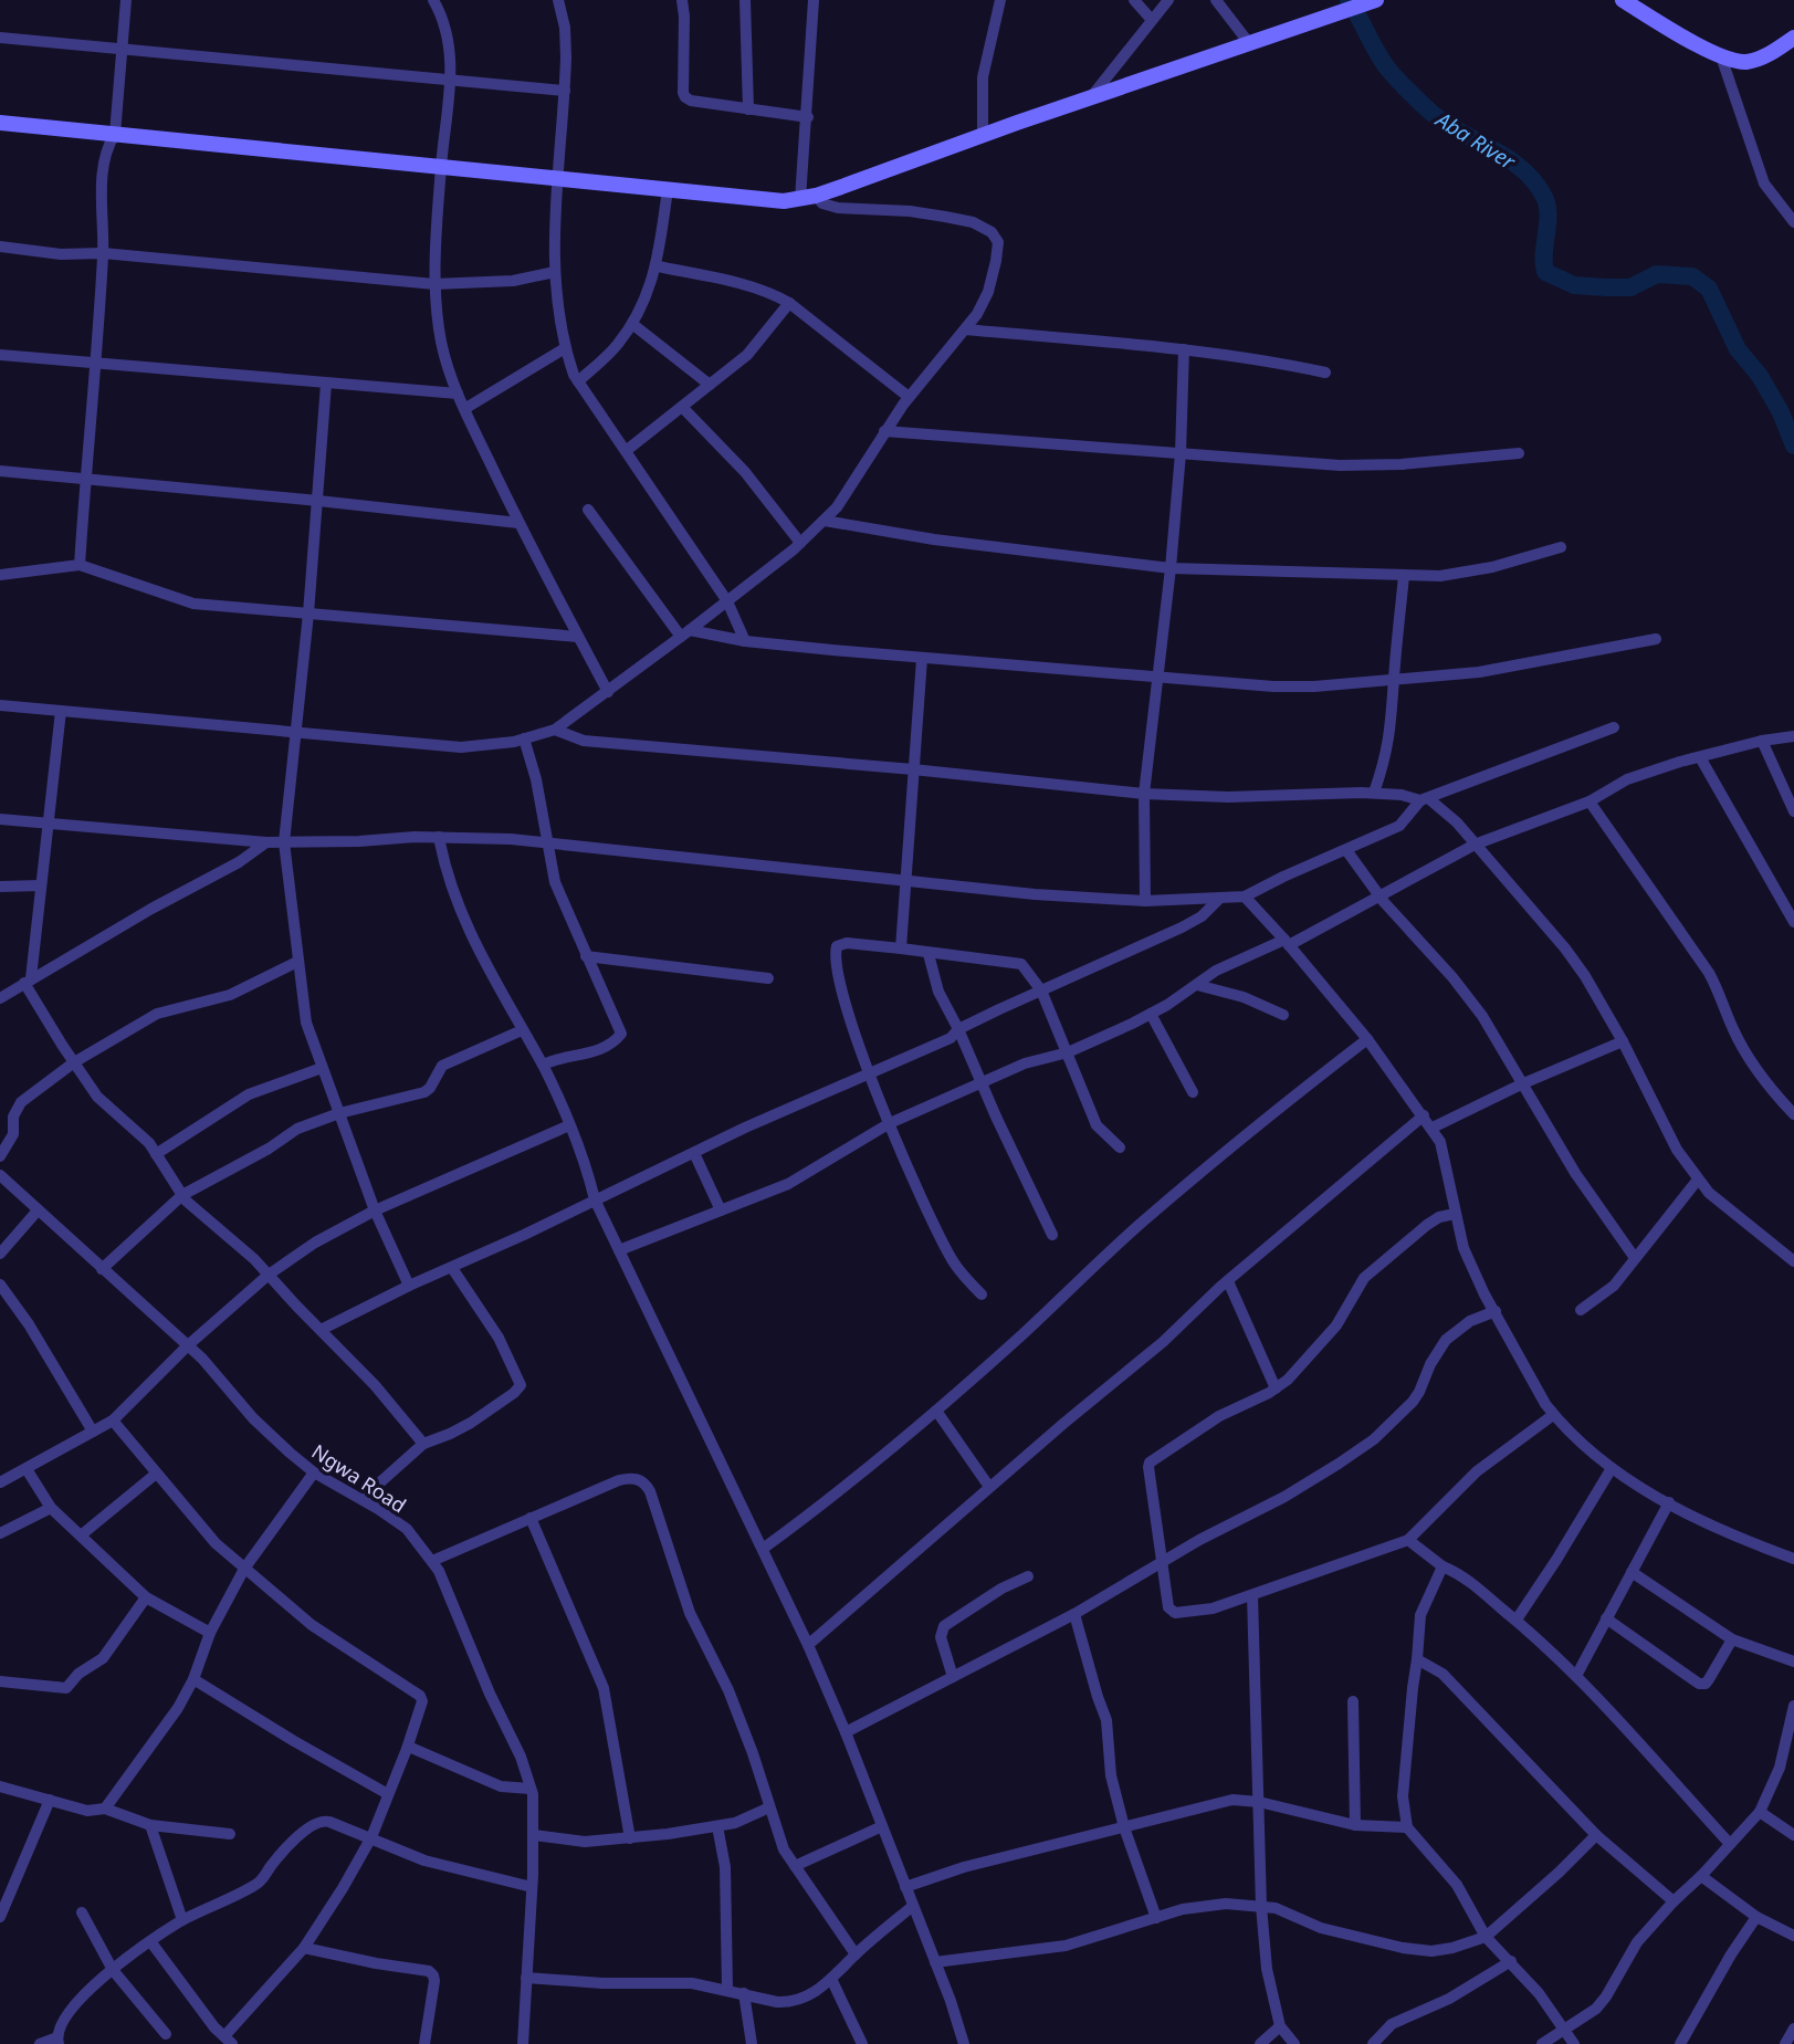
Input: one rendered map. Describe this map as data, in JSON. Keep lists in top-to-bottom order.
{
  "streets": {
    "street": ["Ngwa Road"]
  },
  "water": ["Aba River"]
}
